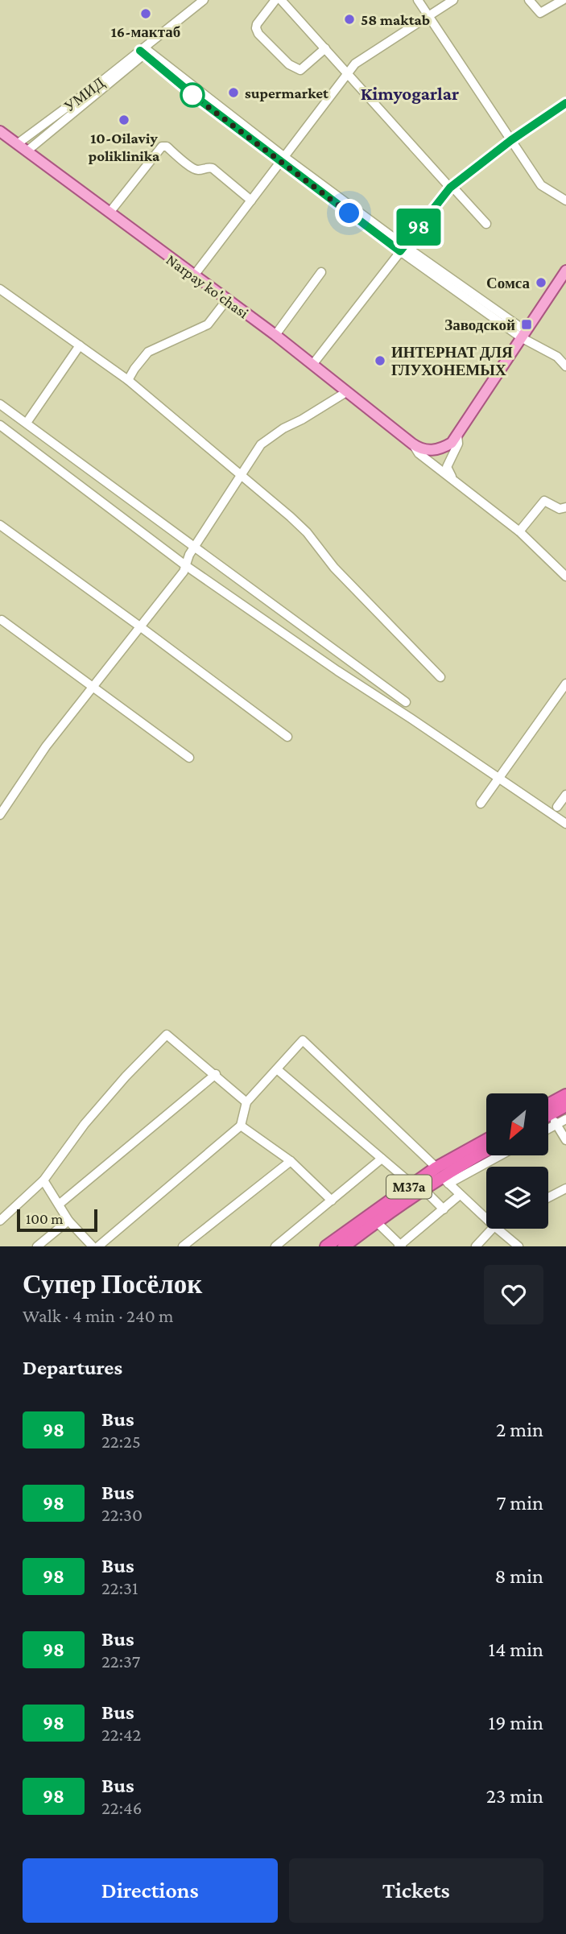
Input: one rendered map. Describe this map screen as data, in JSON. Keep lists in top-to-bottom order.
{
  "streets": {
    "highway": ["M37a"],
    "main road": ["Narpay ko'chasi"],
    "street": ["УМИД"]
  },
  "crossings": [
    ["УМИД", "Narpay ko'chasi"]
  ],
  "districts": ["Kimyogarlar"],
  "places": {
    "other": [
      "16-мактаб",
      "58 maktab",
      "supermarket",
      "10-Oilaviy poliklinika",
      "Сомса",
      "ИНТЕРНАТ ДЛЯ ГЛУХОНЕМЫХ"
    ],
    "transit": ["Заводской"]
  },
  "lines": ["bus line 98"],
  "scale_bar": "100 m",
  "north": "bottom left",
  "page": {
    "on_map": "98",
    "scale": "100 m",
    "heading": [
      ["Супер Посёлок", "Walk · 4 min · 240 m"],
      "Departures"
    ],
    "list": [
      {
        "mark": "98",
        "name": "Bus",
        "note": "22:25",
        "value": "2 min"
      },
      {
        "mark": "98",
        "name": "Bus",
        "note": "22:30",
        "value": "7 min"
      },
      {
        "mark": "98",
        "name": "Bus",
        "note": "22:31",
        "value": "8 min"
      },
      {
        "mark": "98",
        "name": "Bus",
        "note": "22:37",
        "value": "14 min"
      },
      {
        "mark": "98",
        "name": "Bus",
        "note": "22:42",
        "value": "19 min"
      },
      {
        "mark": "98",
        "name": "Bus",
        "note": "22:46",
        "value": "23 min"
      }
    ],
    "buttons": ["Directions", "Tickets"]
  }
}
